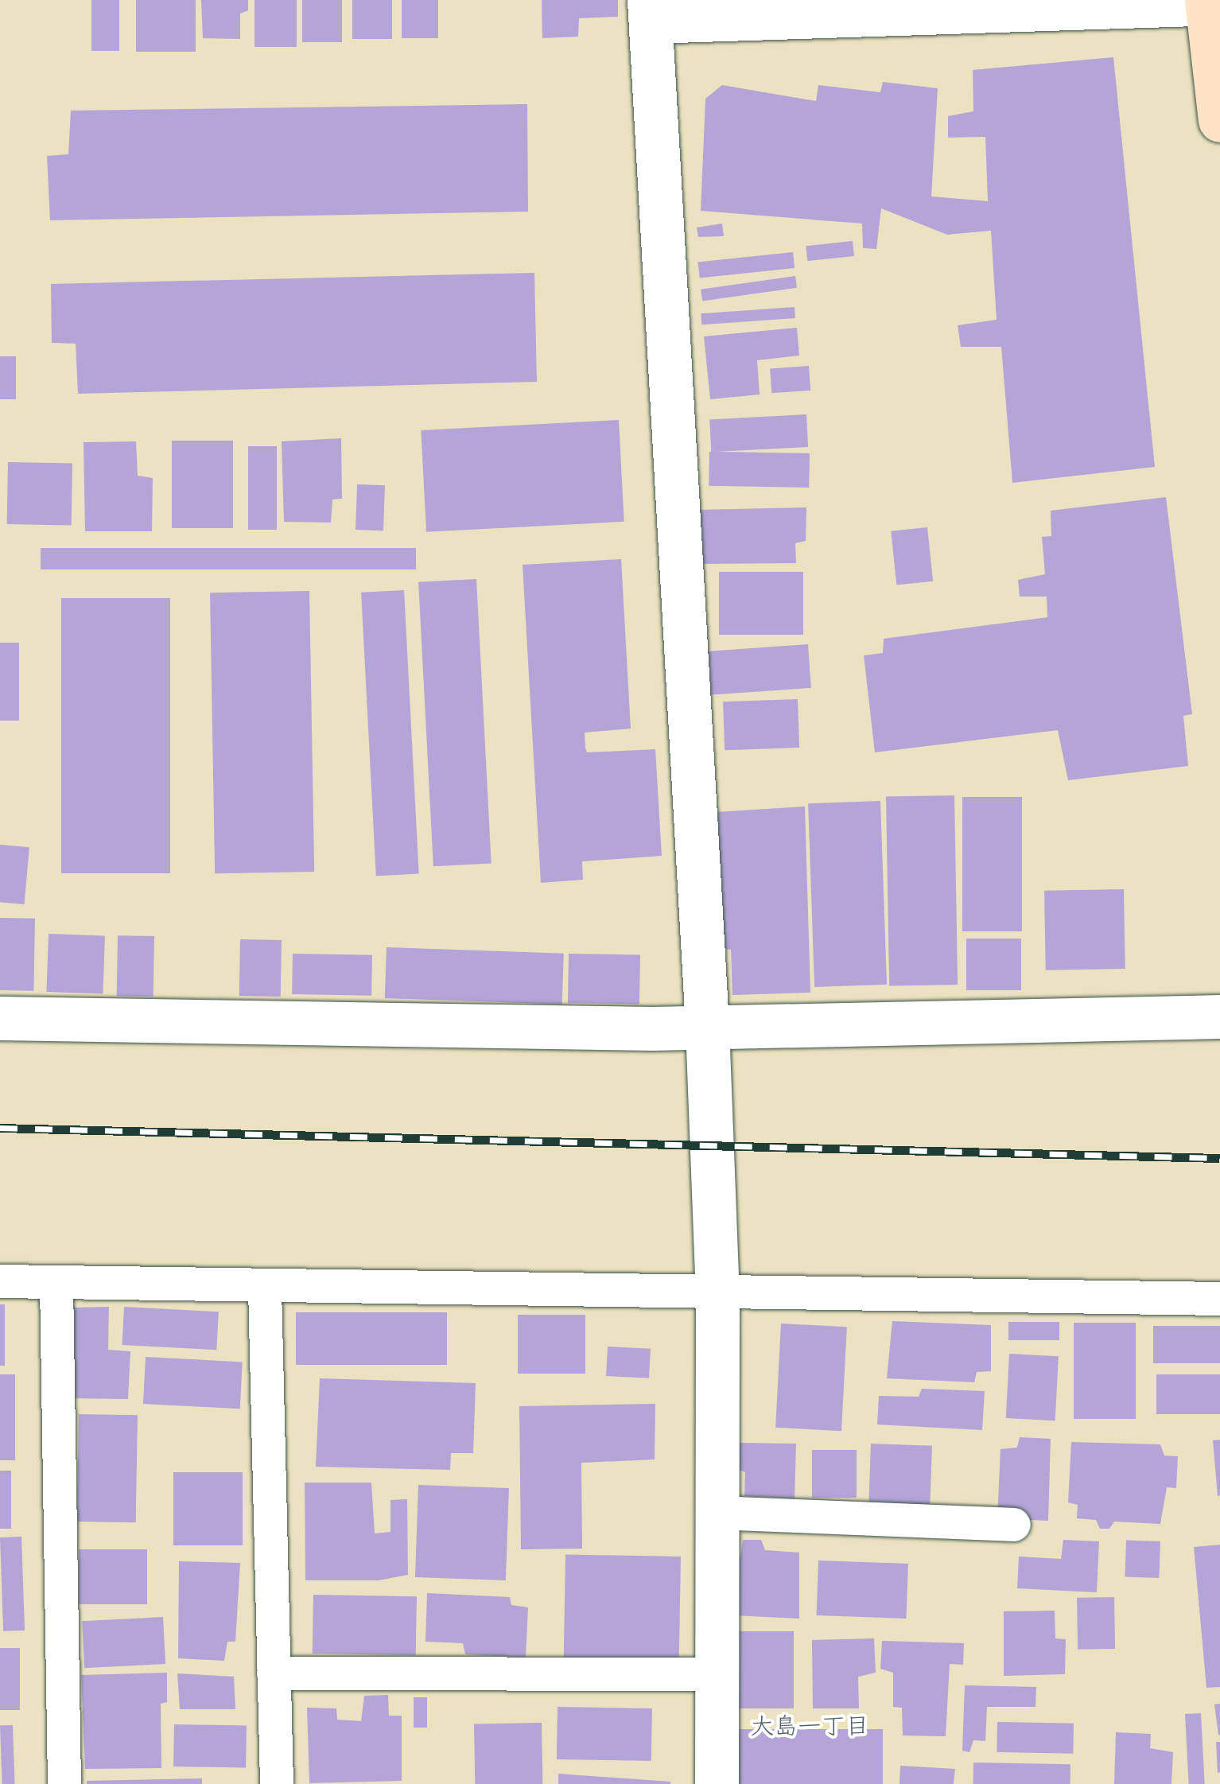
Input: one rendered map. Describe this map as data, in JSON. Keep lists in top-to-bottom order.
{
  "districts": ["大島一丁目"]
}
